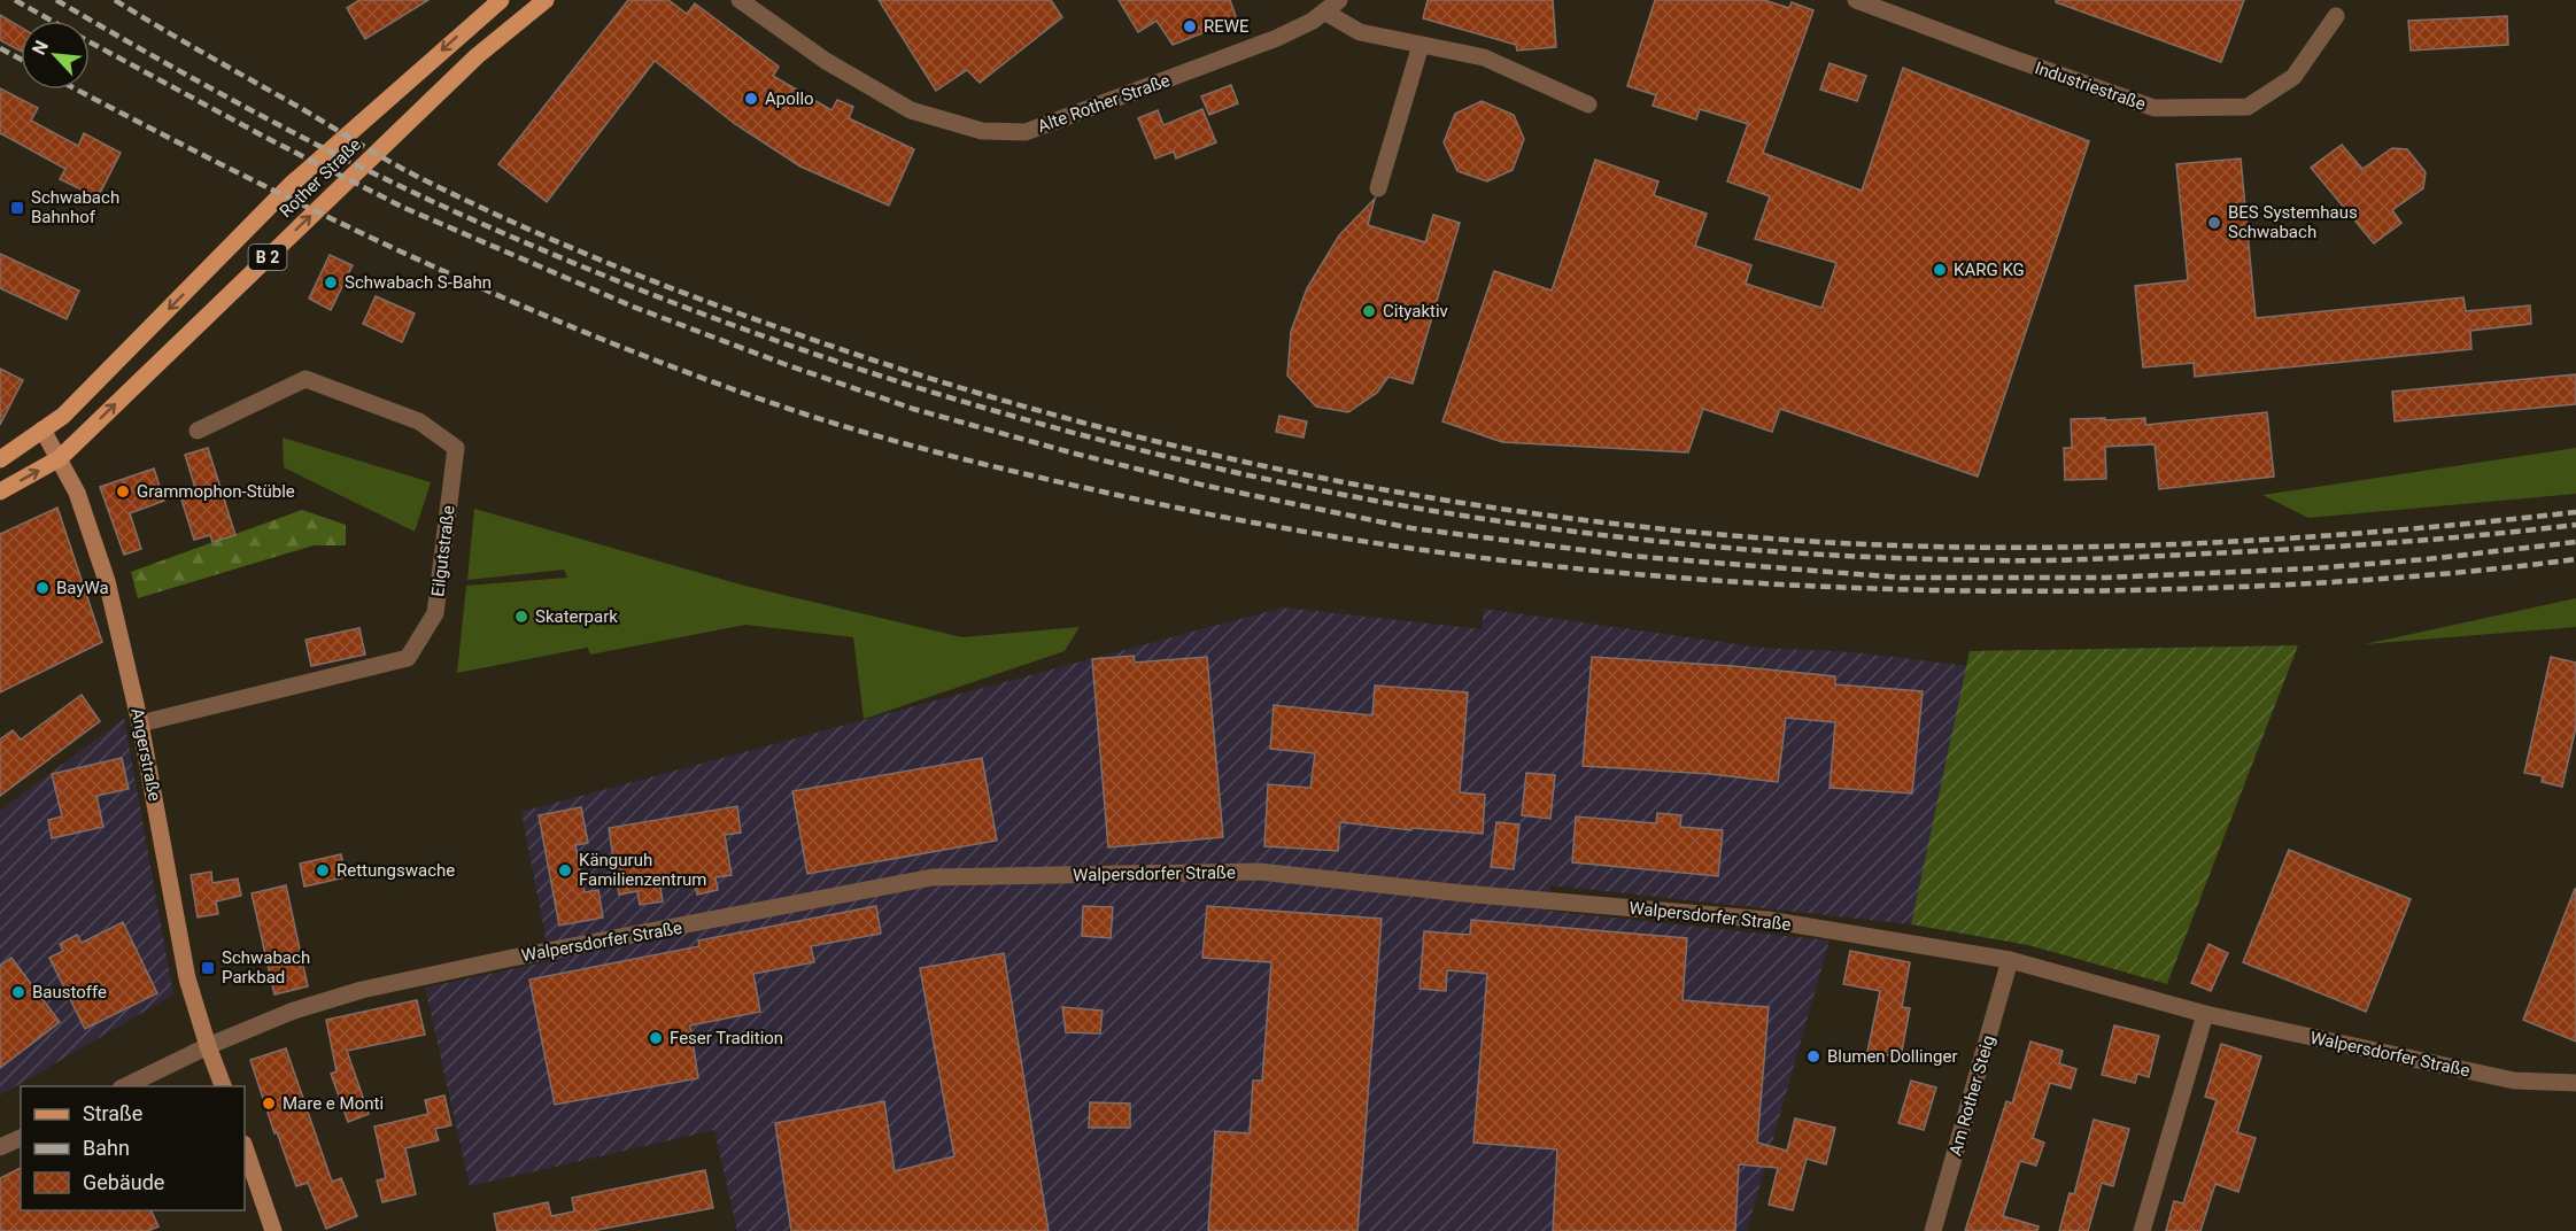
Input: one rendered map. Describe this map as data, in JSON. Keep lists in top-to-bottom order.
{
  "streets": {
    "main road": ["Rother Straße", "B 2"],
    "street": [
      "Industriestraße",
      "Alte Rother Straße",
      "Eilgutstraße",
      "Angerstraße",
      "Walpersdorfer Straße",
      "Am Rother Steig"
    ]
  },
  "crossings": [
    ["Rother Straße", "Angerstraße"],
    ["Eilgutstraße", "Angerstraße"],
    ["Angerstraße", "Walpersdorfer Straße"],
    ["Walpersdorfer Straße", "Am Rother Steig"]
  ],
  "places": {
    "other": [
      "REWE",
      "Apollo",
      "BES Systemhaus Schwabach",
      "KARG KG",
      "Schwabach S-Bahn",
      "Cityaktiv",
      "Grammophon-Stüble",
      "BayWa",
      "Skaterpark",
      "Rettungswache",
      "Känguruh Familienzentrum",
      "Baustoffe",
      "Feser Tradition",
      "Blumen Dollinger",
      "Mare e Monti"
    ],
    "transit": ["Schwabach Bahnhof", "Schwabach Parkbad"]
  },
  "legend": ["Straße", "Bahn", "Gebäude"],
  "north": "top left"
}
